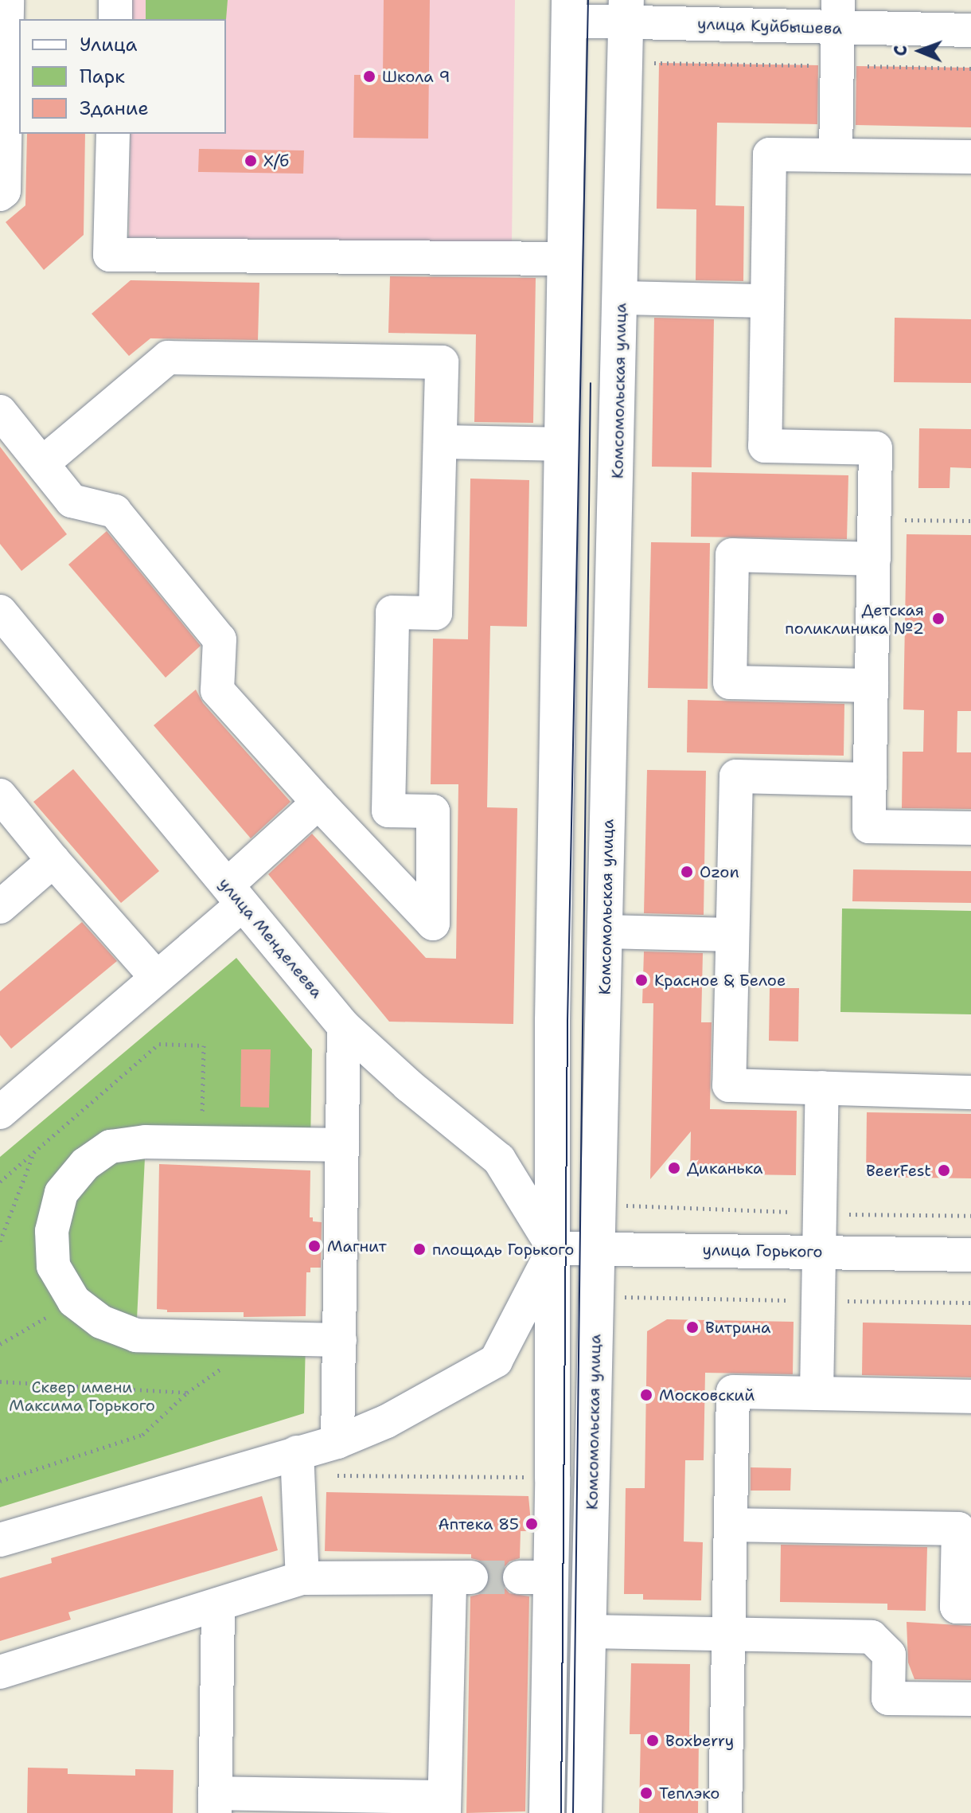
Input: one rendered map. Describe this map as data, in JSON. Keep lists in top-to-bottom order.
{
  "streets": {
    "main road": ["Комсомольская улица"],
    "street": ["улица Куйбышева", "улица Менделеева", "улица Горького"]
  },
  "crossings": [
    ["улица Куйбышева", "Комсомольская улица"],
    ["Комсомольская улица", "улица Горького"],
    ["улица Менделеева", "улица Горького"]
  ],
  "parks": ["Сквер имени Максима Горького"],
  "places": [
    "Школа 9",
    "Х/б",
    "Детская поликлиника №2",
    "Ozon",
    "Красное & Белое",
    "Диканька",
    "BeerFest",
    "Магнит",
    "площадь Горького",
    "Витрина",
    "Московский",
    "Аптека 85",
    "Boxberry",
    "Теплэко"
  ],
  "legend": ["Улица", "Парк", "Здание"],
  "north": "left"
}
